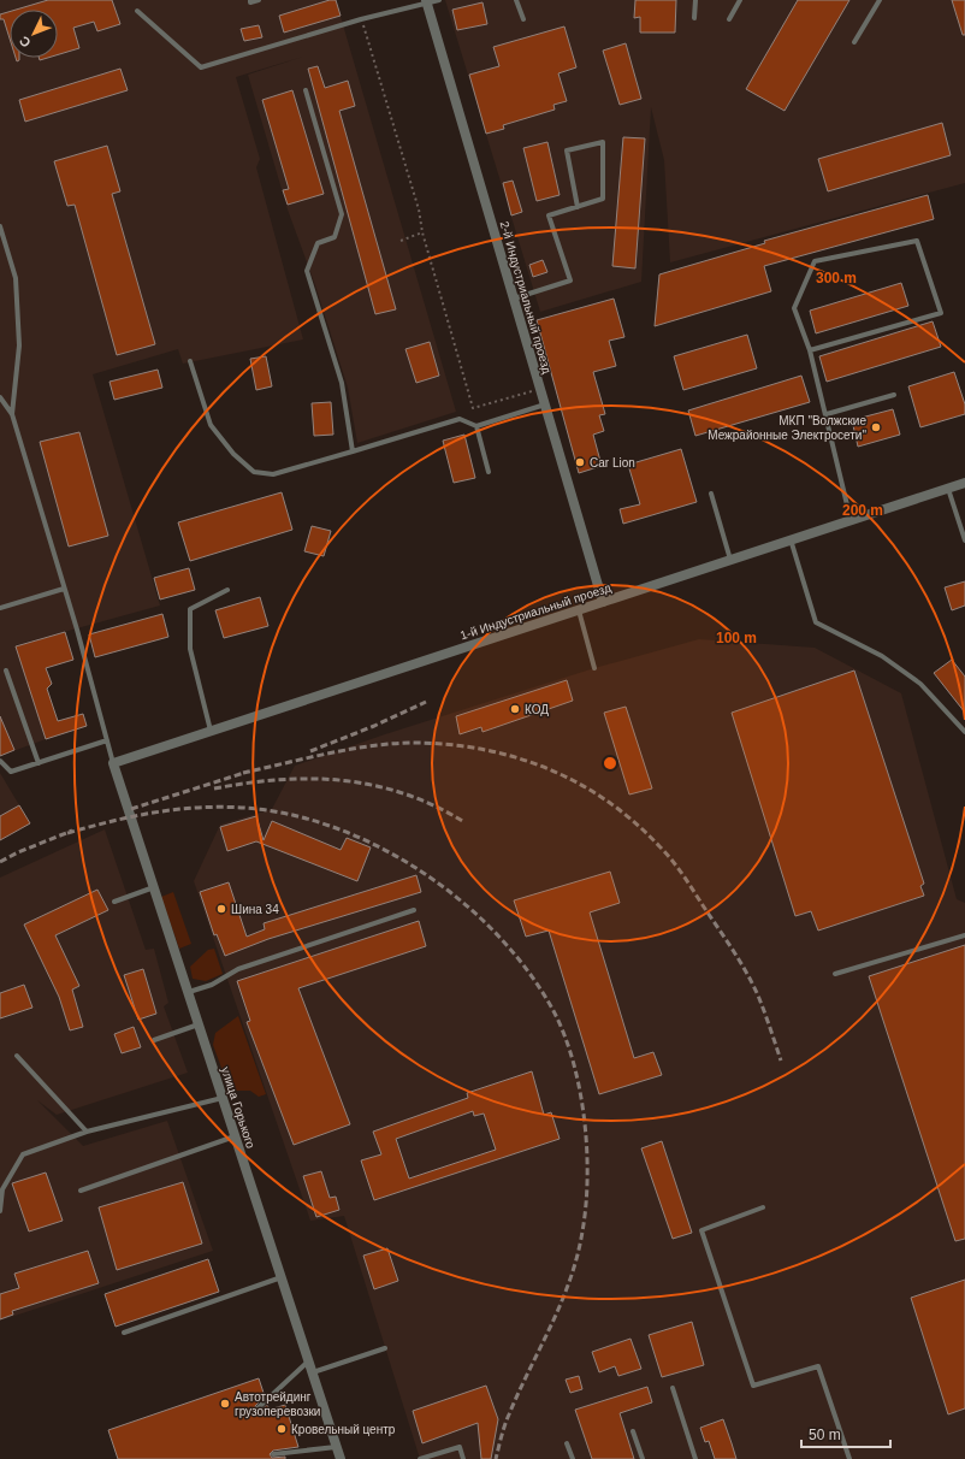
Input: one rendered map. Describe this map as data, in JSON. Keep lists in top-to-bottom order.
{
  "streets": {
    "street": ["2-й Индустриальный проезд", "1-й Индустриальный проезд", "улица Горького"]
  },
  "crossings": [
    ["2-й Индустриальный проезд", "1-й Индустриальный проезд"],
    ["1-й Индустриальный проезд", "улица Горького"]
  ],
  "places": [
    "МКП \"Волжские Межрайонные Электросети\"",
    "Car Lion",
    "КОД",
    "Шина 34",
    "Автотрейдинг грузоперевозки",
    "Кровельный центр"
  ],
  "scale_bar": "50 m",
  "north": "bottom left",
  "rings": ["300 m", "200 m", "100 m"]
}
